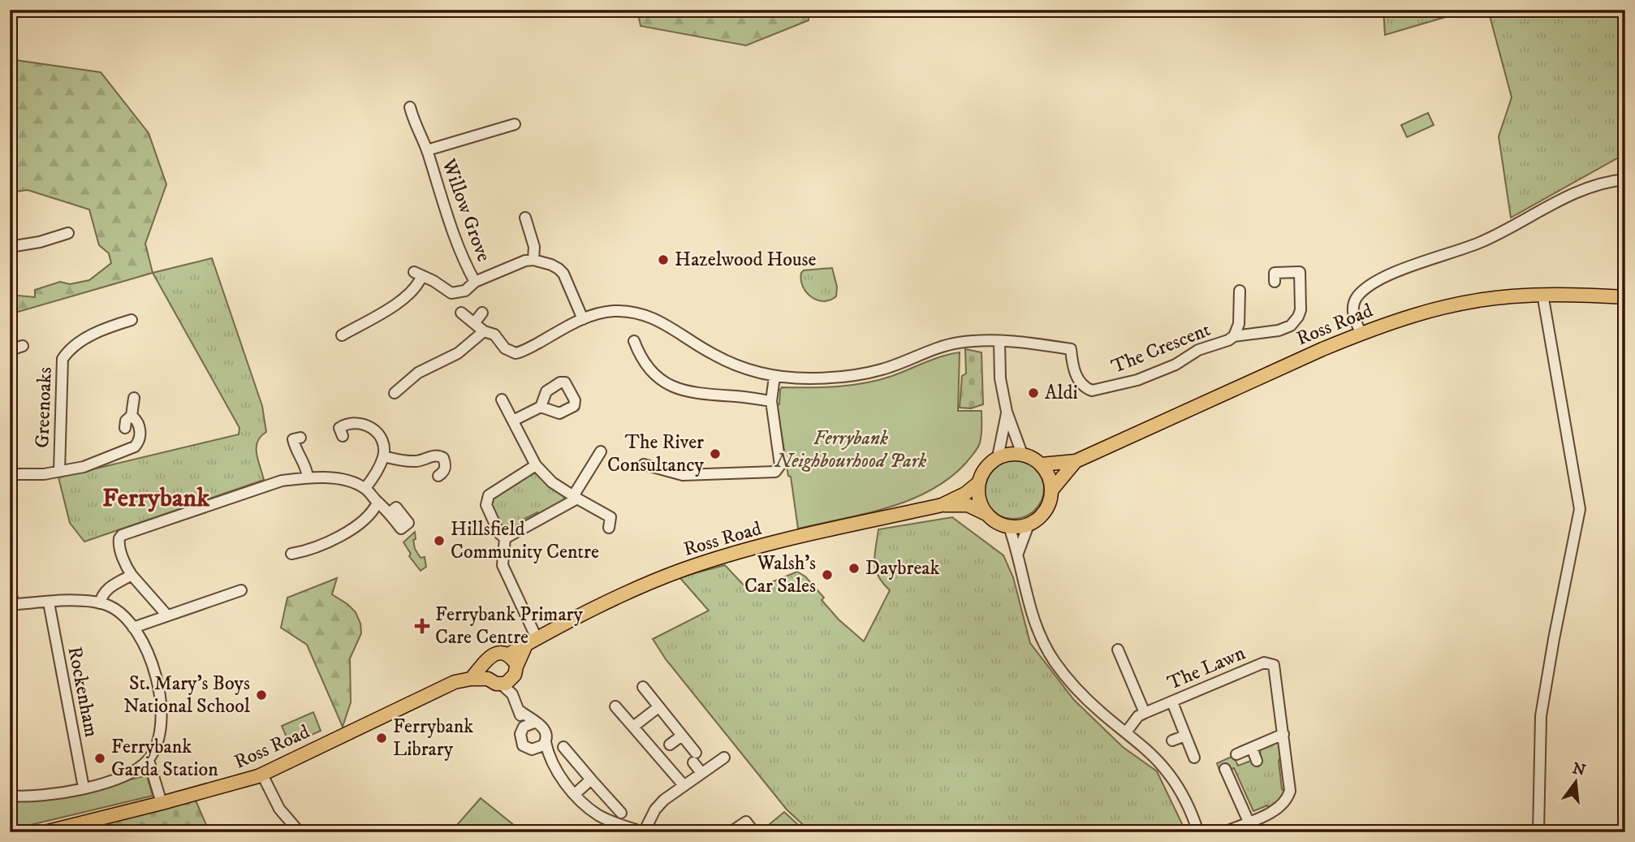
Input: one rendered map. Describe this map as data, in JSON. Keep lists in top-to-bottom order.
{
  "streets": {
    "main road": ["Ross Road"],
    "street": [
      "Willow Grove",
      "The Crescent",
      "Greenoaks",
      "The Lawn",
      "Rockenham"
    ]
  },
  "districts": ["Ferrybank"],
  "parks": ["Ferrybank Neighbourhood Park"],
  "places": {
    "other": [
      "Hazelwood House",
      "Aldi",
      "The River Consultancy",
      "Hillsfield Community Centre",
      "Daybreak",
      "Walsh's Car Sales",
      "St. Mary's Boys National School",
      "Ferrybank Library",
      "Ferrybank Garda Station"
    ],
    "health": ["Ferrybank Primary Care Centre"]
  },
  "north": "top"
}
